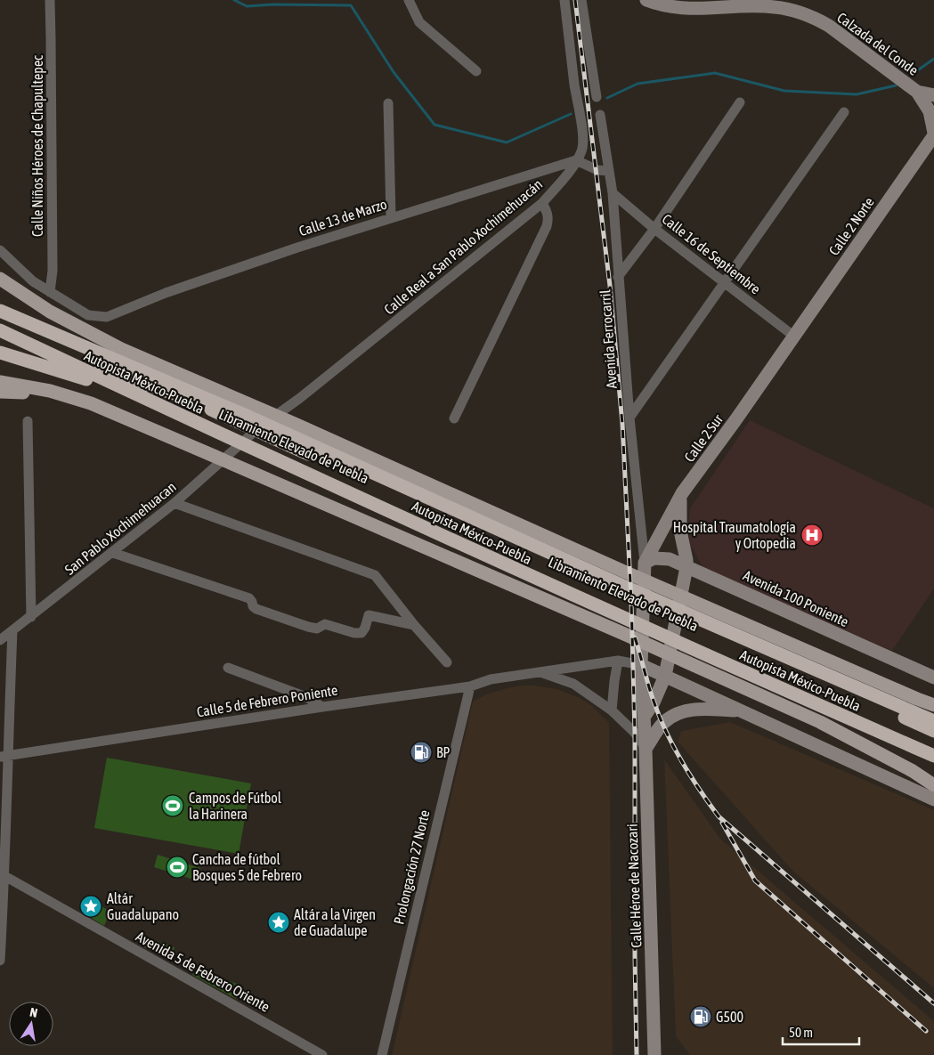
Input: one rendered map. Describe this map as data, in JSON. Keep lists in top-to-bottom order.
{
  "streets": {
    "highway": ["Autopista México-Puebla", "Libramiento Elevado de Puebla"],
    "street": [
      "Calzada del Conde",
      "Calle Niños Héroes de Chapultepec",
      "Calle 13 de Marzo",
      "Calle 2 Norte",
      "Calle Real a San Pablo Xochimehuacán",
      "Calle 16 de Septiembre",
      "Avenida Ferrocarril",
      "Calle 2 Sur",
      "San Pablo Xochimehuacan",
      "Avenida 100 Poniente",
      "Calle 5 de Febrero Poniente",
      "Prolongación 27 Norte",
      "Calle Héroe de Nacozari",
      "Avenida 5 de Febrero Oriente"
    ]
  },
  "crossings": [
    ["Calzada del Conde", "Calle 2 Norte"],
    ["Calle Niños Héroes de Chapultepec", "Calle 13 de Marzo"],
    ["Calle 13 de Marzo", "Calle Real a San Pablo Xochimehuacán"],
    ["Calle 2 Norte", "Calle 16 de Septiembre"],
    ["Calle 2 Norte", "Calle 2 Sur"],
    ["Calle Real a San Pablo Xochimehuacán", "San Pablo Xochimehuacan"],
    ["Calle 16 de Septiembre", "Avenida Ferrocarril"],
    ["Calle 16 de Septiembre", "Calle 2 Sur"],
    ["Avenida Ferrocarril", "Calle 2 Sur"],
    ["Avenida Ferrocarril", "Avenida 100 Poniente"],
    ["Avenida Ferrocarril", "Calle Héroe de Nacozari"],
    ["Calle 2 Sur", "Avenida 100 Poniente"],
    ["Calle 2 Sur", "Calle Héroe de Nacozari"],
    ["Avenida 100 Poniente", "Calle Héroe de Nacozari"],
    ["Calle 5 de Febrero Poniente", "Prolongación 27 Norte"],
    ["Calle 5 de Febrero Poniente", "Calle Héroe de Nacozari"]
  ],
  "places": {
    "hospital": ["Hospital Traumatología y Ortopedia"],
    "fuel station": ["BP", "G500"],
    "sports": ["Campos de Fútbol la Harinera", "Cancha de fútbol Bosques 5 de Febrero"],
    "place": ["Altár Guadalupano", "Altár a la Virgen de Guadalupe"]
  },
  "scale_bar": "50 m",
  "north": "top"
}
